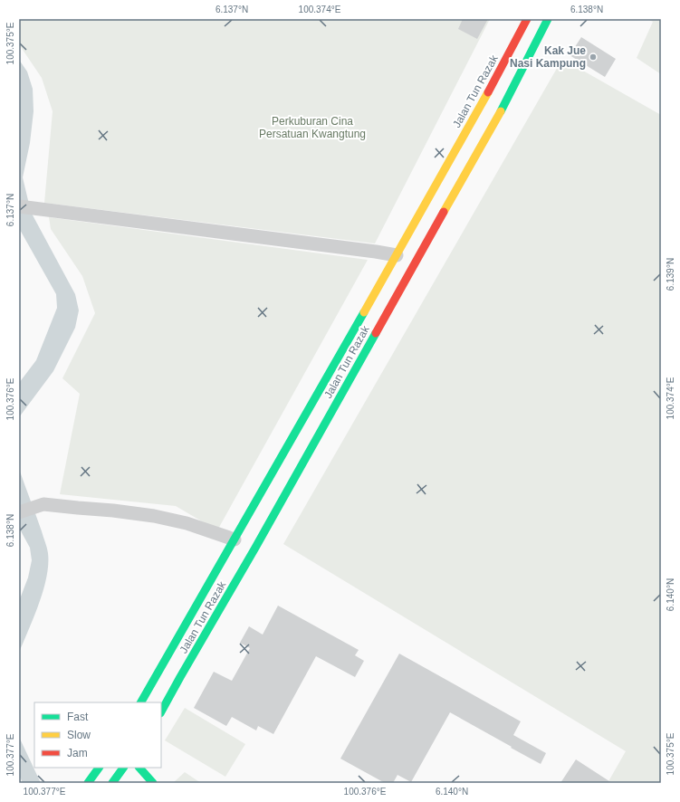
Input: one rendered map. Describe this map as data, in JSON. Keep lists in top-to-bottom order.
{
  "streets": {
    "main road": ["Jalan Tun Razak"]
  },
  "parks": ["Perkuburan Cina Persatuan Kwangtung"],
  "places": ["Kak Jue Nasi Kampung"],
  "legend": ["Fast", "Slow", "Jam"],
  "coordinates": [
    "6.137°N",
    "100.374°E",
    "6.138°N",
    "100.375°E",
    "6.139°N",
    "100.376°E",
    "6.140°N",
    "100.377°E"
  ]
}
